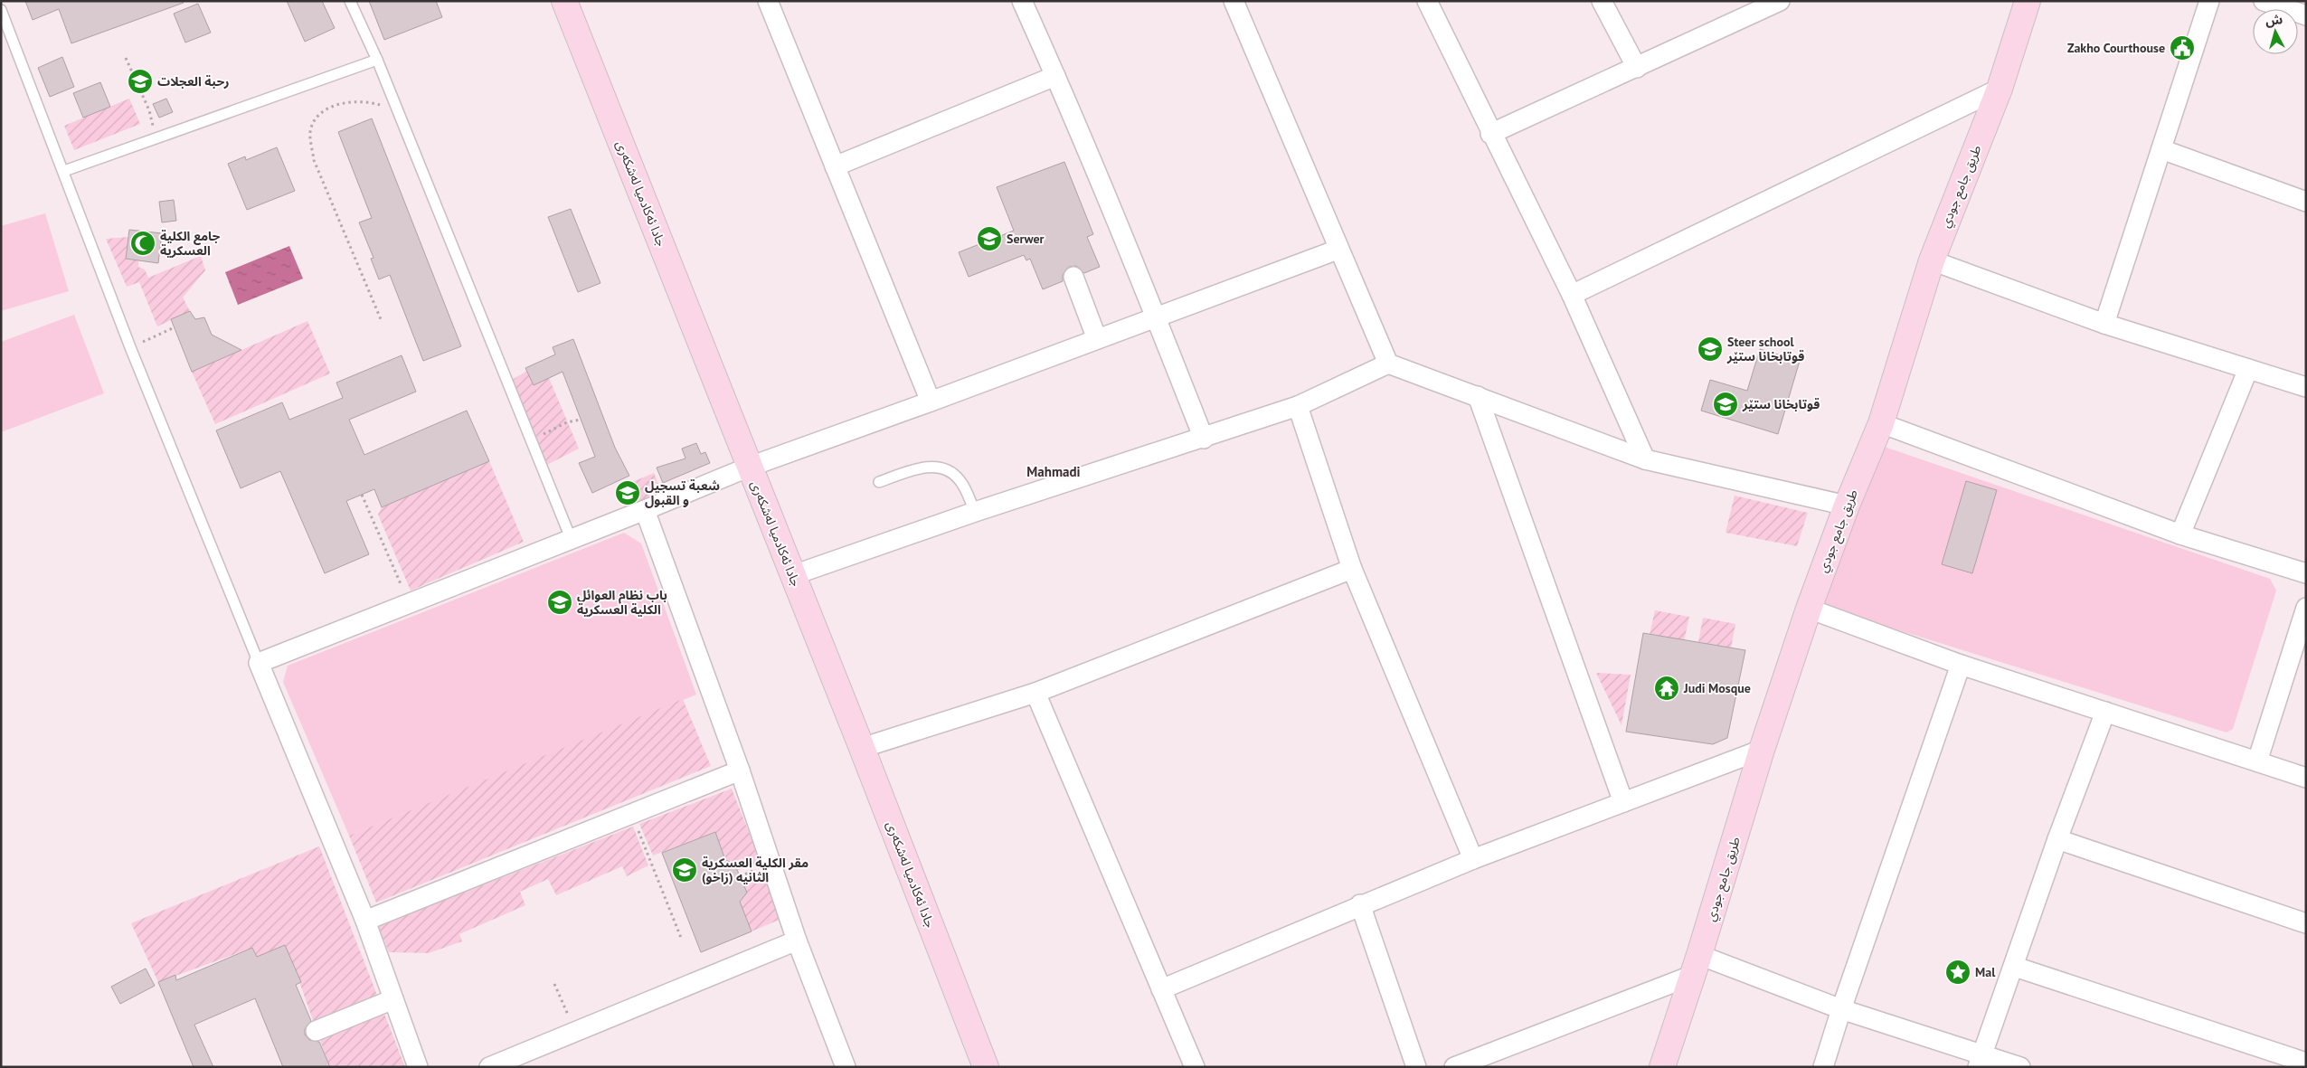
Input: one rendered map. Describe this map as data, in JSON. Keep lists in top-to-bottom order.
{
  "streets": {
    "main road": ["طريق جامع جودي", "جادا ئه‌كادميا له‌شكه‌رى"]
  },
  "districts": ["Mahmadi"],
  "places": {
    "public building": ["Zakho Courthouse"],
    "school or university": [
      "رحبة العجلات",
      "Serwer",
      "Steer school قوتابخانا ستێر",
      "قوتابخانا ستێر",
      "شعبة تسجيل و القبول",
      "باب نظام العوائل الكلية العسكرية",
      "مقر الكلية العسكرية الثانيه (زاخو)"
    ],
    "mosque": ["جامع الكلية العسكرية"],
    "temple": ["Judi Mosque"],
    "place": ["Mal"]
  },
  "north": "top"
}
